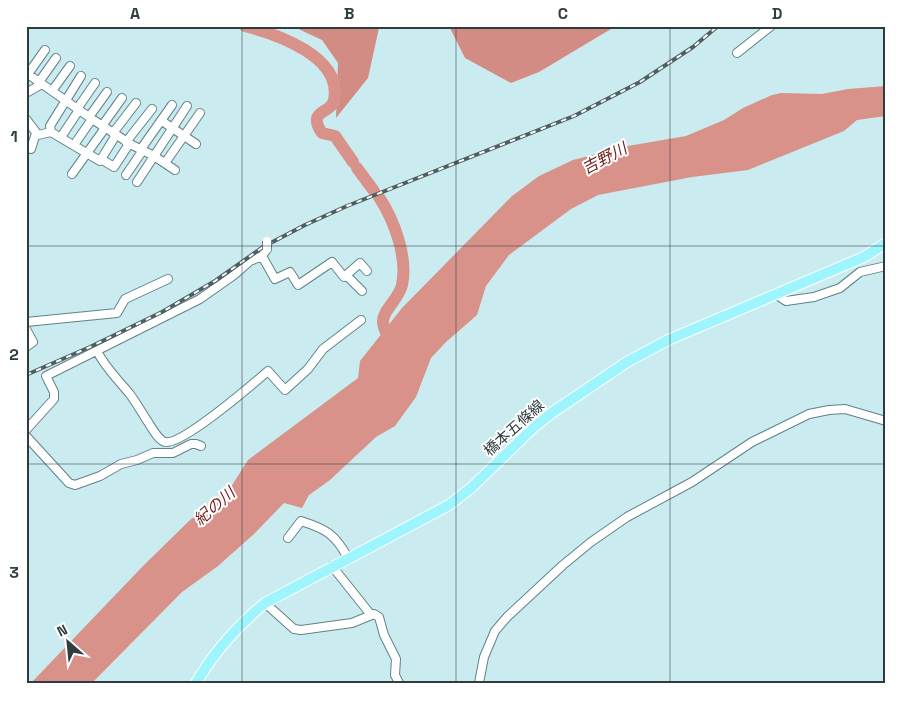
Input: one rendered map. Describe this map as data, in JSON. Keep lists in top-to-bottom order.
{
  "streets": {
    "main road": ["橋本五條線"]
  },
  "water": ["吉野川", "紀の川"],
  "north": "top left",
  "grid": {
    "columns": [
      "A",
      "B",
      "C",
      "D"
    ],
    "rows": ["1", "2", "3"]
  }
}
